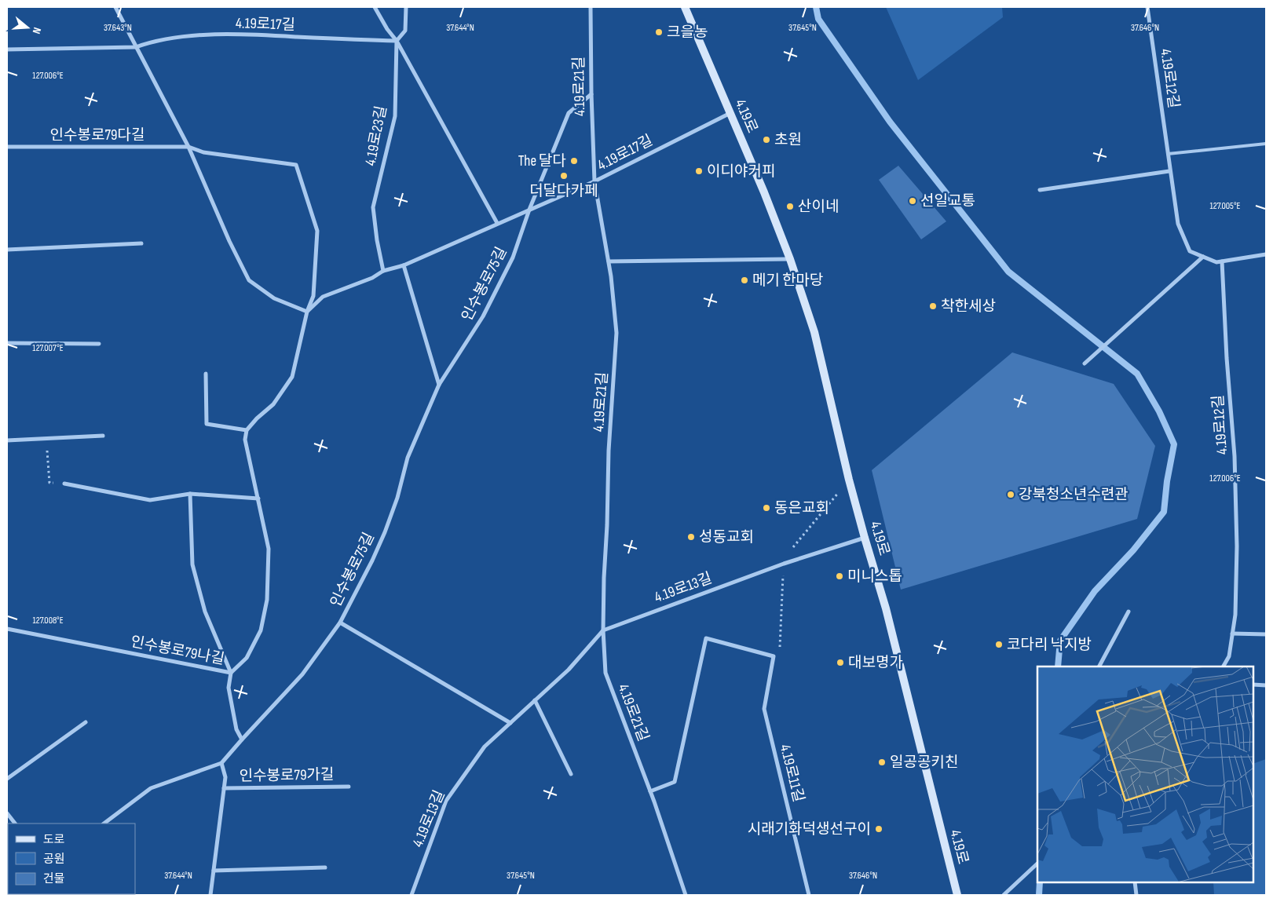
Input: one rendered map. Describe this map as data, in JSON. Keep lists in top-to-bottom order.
{
  "streets": {
    "street": [
      "4.19로17길",
      "4.19로12길",
      "4.19로21길",
      "4.19로",
      "인수봉로79다길",
      "4.19로23길",
      "인수봉로75길",
      "4.19로13길",
      "인수봉로79나길",
      "4.19로11길",
      "인수봉로79가길"
    ]
  },
  "crossings": [
    ["4.19로17길", "4.19로21길"],
    ["4.19로17길", "4.19로"],
    ["4.19로17길", "4.19로23길"],
    ["4.19로17길", "인수봉로75길"],
    ["4.19로21길", "4.19로13길"],
    ["4.19로21길", "4.19로11길"],
    ["4.19로", "4.19로13길"],
    ["인수봉로75길", "인수봉로79가길"]
  ],
  "places": [
    "크을농",
    "초원",
    "The 달다",
    "이디야커피",
    "더달다카페",
    "선일교통",
    "산이네",
    "메기 한마당",
    "착한세상",
    "강북청소년수련관",
    "동은교회",
    "성동교회",
    "미니스톱",
    "코다리 낙지방",
    "대보명가",
    "일공공키친",
    "시래기화덕생선구이"
  ],
  "legend": ["도로", "공원", "건물"],
  "north": "right",
  "coordinates": [
    "37.643°N",
    "37.644°N",
    "37.645°N",
    "37.646°N",
    "127.006°E",
    "127.005°E",
    "127.007°E",
    "127.008°E"
  ]
}
